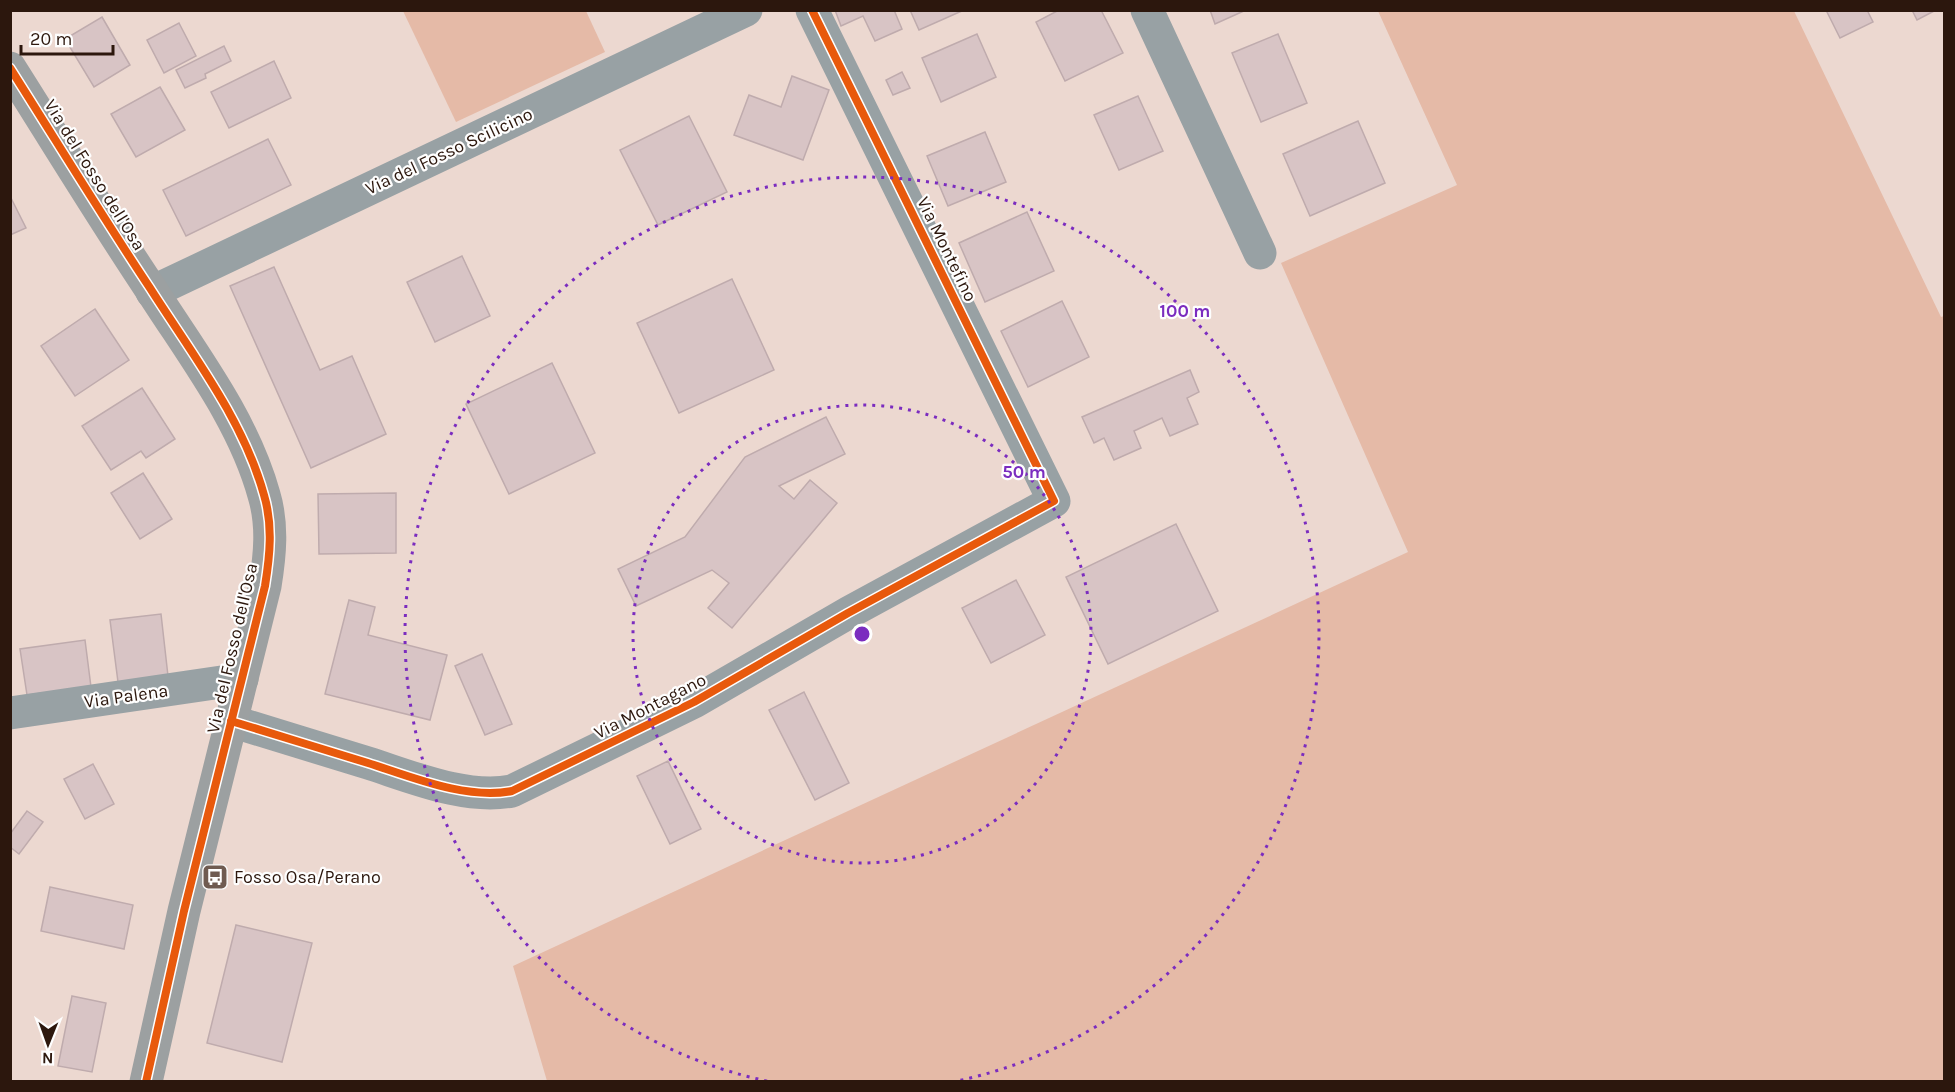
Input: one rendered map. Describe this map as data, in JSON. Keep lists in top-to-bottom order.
{
  "streets": {
    "street": [
      "Via del Fosso Scilicino",
      "Via del Fosso dell'Osa",
      "Via Montefino",
      "Via Palena",
      "Via Montagano"
    ]
  },
  "crossings": [
    ["Via del Fosso Scilicino", "Via del Fosso dell'Osa"],
    ["Via del Fosso dell'Osa", "Via Palena"],
    ["Via del Fosso dell'Osa", "Via Montagano"],
    ["Via Montefino", "Via Montagano"]
  ],
  "places": {
    "bus stop": ["Fosso Osa/Perano"]
  },
  "scale_bar": "20 m",
  "north": "bottom",
  "rings": ["100 m", "50 m"]
}
